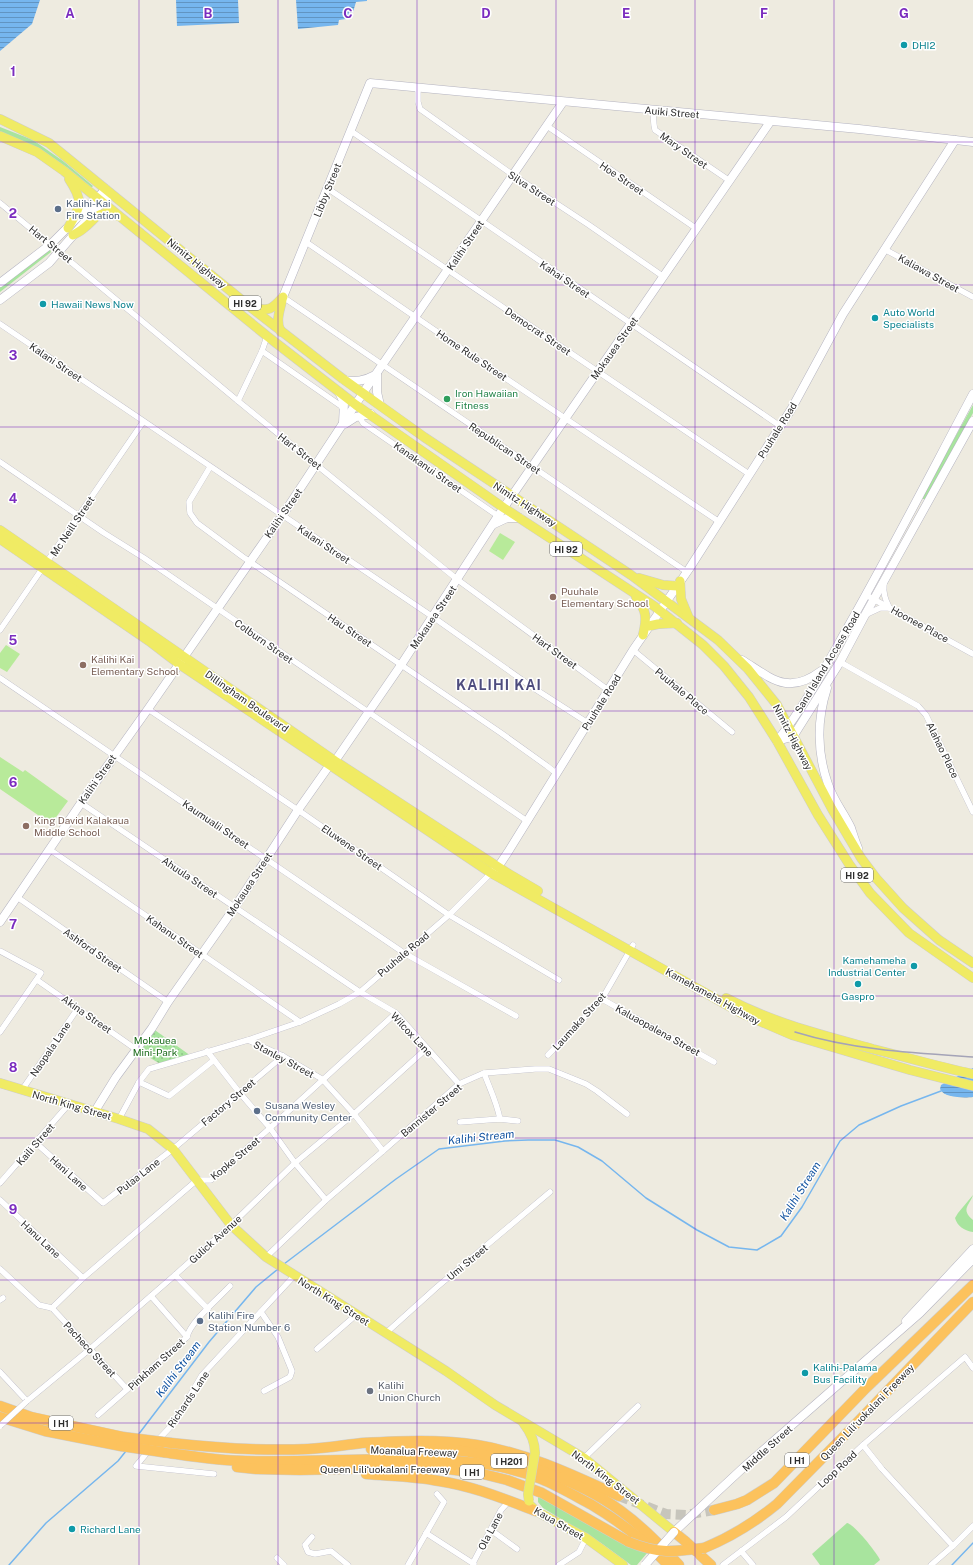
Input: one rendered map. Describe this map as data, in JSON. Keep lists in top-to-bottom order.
{
  "streets": {
    "highway": [
      "Queen Liliʻuokalani Freeway",
      "I H1",
      "Moanalua Freeway",
      "I H201"
    ],
    "main road": [
      "Nimitz Highway",
      "HI 92",
      "Dillingham Boulevard",
      "Kamehameha Highway",
      "North King Street",
      "Kaua Street"
    ],
    "street": [
      "Auiki Street",
      "Mary Street",
      "Hoe Street",
      "Silva Street",
      "Libby Street",
      "Hart Street",
      "Kalihi Street",
      "Kaliawa Street",
      "Kahai Street",
      "Democrat Street",
      "Mokauea Street",
      "Home Rule Street",
      "Kalani Street",
      "Puuhale Road",
      "Republican Street",
      "Kanakanui Street",
      "Mc Neill Street",
      "Hoonee Place",
      "Hau Street",
      "Colburn Street",
      "Sand Island Access Road",
      "Puuhale Place",
      "Alahao Place",
      "Kaumualii Street",
      "Eluwene Street",
      "Ahuula Street",
      "Kahanu Street",
      "Ashford Street",
      "Akina Street",
      "Laumaka Street",
      "Kaluaopalena Street",
      "Wilcox Lane",
      "Naopala Lane",
      "Stanley Street",
      "Factory Street",
      "Bannister Street",
      "Kaili Street",
      "Kopke Street",
      "Hani Lane",
      "Pulaa Lane",
      "Hanu Lane",
      "Gulick Avenue",
      "Umi Street",
      "Pacheco Street",
      "Pinkham Street",
      "Richards Lane",
      "Middle Street",
      "Loop Road",
      "Ola Lane"
    ]
  },
  "crossings": [
    ["Auiki Street", "Mary Street"],
    ["Auiki Street", "Silva Street"],
    ["Auiki Street", "Libby Street"],
    ["Auiki Street", "Kalihi Street"],
    ["Auiki Street", "Mokauea Street"],
    ["Auiki Street", "Puuhale Road"],
    ["Mary Street", "Mokauea Street"],
    ["Hoe Street", "Kalihi Street"],
    ["Hoe Street", "Mokauea Street"],
    ["Silva Street", "Kalihi Street"],
    ["Silva Street", "Mokauea Street"],
    ["Libby Street", "Kahai Street"],
    ["Libby Street", "Democrat Street"],
    ["Libby Street", "Home Rule Street"],
    ["Libby Street", "Republican Street"],
    ["Hart Street", "Kalihi Street"],
    ["Hart Street", "Mokauea Street"],
    ["Hart Street", "Puuhale Road"],
    ["Kalihi Street", "Nimitz Highway"],
    ["Kalihi Street", "Kahai Street"],
    ["Kalihi Street", "Democrat Street"],
    ["Kalihi Street", "Home Rule Street"],
    ["Kalihi Street", "Kalani Street"],
    ["Kalihi Street", "Republican Street"],
    ["Kalihi Street", "Hau Street"],
    ["Kalihi Street", "Colburn Street"],
    ["Kalihi Street", "Dillingham Boulevard"],
    ["Kalihi Street", "Kaumualii Street"],
    ["Kalihi Street", "Eluwene Street"],
    ["Kalihi Street", "Ahuula Street"],
    ["Kalihi Street", "Kahanu Street"],
    ["Kalihi Street", "Ashford Street"],
    ["Nimitz Highway", "Mokauea Street"],
    ["Nimitz Highway", "Puuhale Road"],
    ["Nimitz Highway", "Sand Island Access Road"],
    ["Kaliawa Street", "Puuhale Road"],
    ["Kahai Street", "Mokauea Street"],
    ["Kahai Street", "Puuhale Road"],
    ["Democrat Street", "Mokauea Street"],
    ["Democrat Street", "Puuhale Road"],
    ["Mokauea Street", "Home Rule Street"],
    ["Mokauea Street", "Kalani Street"],
    ["Mokauea Street", "Republican Street"],
    ["Mokauea Street", "Kanakanui Street"],
    ["Mokauea Street", "Hau Street"],
    ["Mokauea Street", "Colburn Street"],
    ["Mokauea Street", "Dillingham Boulevard"],
    ["Mokauea Street", "Kaumualii Street"],
    ["Mokauea Street", "Eluwene Street"],
    ["Mokauea Street", "Ahuula Street"],
    ["Mokauea Street", "Kahanu Street"],
    ["Mokauea Street", "Ashford Street"],
    ["Mokauea Street", "Akina Street"],
    ["Mokauea Street", "North King Street"],
    ["Home Rule Street", "Puuhale Road"],
    ["Kalani Street", "Puuhale Road"],
    ["Kalani Street", "Mc Neill Street"],
    ["Kalani Street", "Hau Street"],
    ["Puuhale Road", "Republican Street"],
    ["Puuhale Road", "Hau Street"],
    ["Puuhale Road", "Colburn Street"],
    ["Puuhale Road", "Puuhale Place"],
    ["Puuhale Road", "Dillingham Boulevard"],
    ["Puuhale Road", "Kaumualii Street"],
    ["Puuhale Road", "Eluwene Street"],
    ["Puuhale Road", "Ahuula Street"],
    ["Puuhale Road", "Kahanu Street"],
    ["Puuhale Road", "Kamehameha Highway"],
    ["Puuhale Road", "Wilcox Lane"],
    ["Puuhale Road", "Stanley Street"],
    ["Puuhale Road", "North King Street"],
    ["Mc Neill Street", "Colburn Street"],
    ["Mc Neill Street", "Dillingham Boulevard"],
    ["Hoonee Place", "Sand Island Access Road"],
    ["Sand Island Access Road", "Alahao Place"],
    ["Dillingham Boulevard", "Kamehameha Highway"],
    ["Ahuula Street", "Wilcox Lane"],
    ["Kamehameha Highway", "Laumaka Street"],
    ["Akina Street", "Naopala Lane"],
    ["Laumaka Street", "Kaluaopalena Street"],
    ["Wilcox Lane", "Bannister Street"],
    ["Wilcox Lane", "Kopke Street"],
    ["Wilcox Lane", "Gulick Avenue"],
    ["Naopala Lane", "North King Street"],
    ["Stanley Street", "Factory Street"],
    ["Stanley Street", "Bannister Street"],
    ["Stanley Street", "Kopke Street"],
    ["Stanley Street", "Gulick Avenue"],
    ["Factory Street", "North King Street"],
    ["Factory Street", "Pulaa Lane"],
    ["North King Street", "Bannister Street"],
    ["North King Street", "Kaili Street"],
    ["North King Street", "Kopke Street"],
    ["North King Street", "Pulaa Lane"],
    ["North King Street", "Gulick Avenue"],
    ["North King Street", "Umi Street"],
    ["North King Street", "Richards Lane"],
    ["North King Street", "Middle Street"],
    ["North King Street", "Kaua Street"],
    ["Kaili Street", "Hani Lane"],
    ["Kopke Street", "Hanu Lane"],
    ["Kopke Street", "Pacheco Street"],
    ["Hani Lane", "Pulaa Lane"],
    ["Gulick Avenue", "Pacheco Street"],
    ["Pacheco Street", "Pinkham Street"],
    ["Queen Liliʻuokalani Freeway", "I H1"],
    ["I H1", "Moanalua Freeway"]
  ],
  "districts": ["KALIHI KAI"],
  "water": ["Kalihi Stream"],
  "parks": ["Mokauea Mini-Park"],
  "places": [
    "DHI2",
    "Kalihi-Kai Fire Station",
    "Hawaii News Now",
    "Auto World Specialists",
    "Iron Hawaiian Fitness",
    "Puuhale Elementary School",
    "Kalihi Kai Elementary School",
    "King David Kalakaua Middle School",
    "Kamehameha Industrial Center",
    "Gaspro",
    "Susana Wesley Community Center",
    "Kalihi Fire Station Number 6",
    "Kalihi-Palama Bus Facility",
    "Kalihi Union Church",
    "Richard Lane"
  ],
  "grid": {
    "columns": [
      "A",
      "B",
      "C",
      "D",
      "E",
      "F",
      "G"
    ],
    "rows": [
      "1",
      "2",
      "3",
      "4",
      "5",
      "6",
      "7",
      "8",
      "9"
    ]
  }
}
